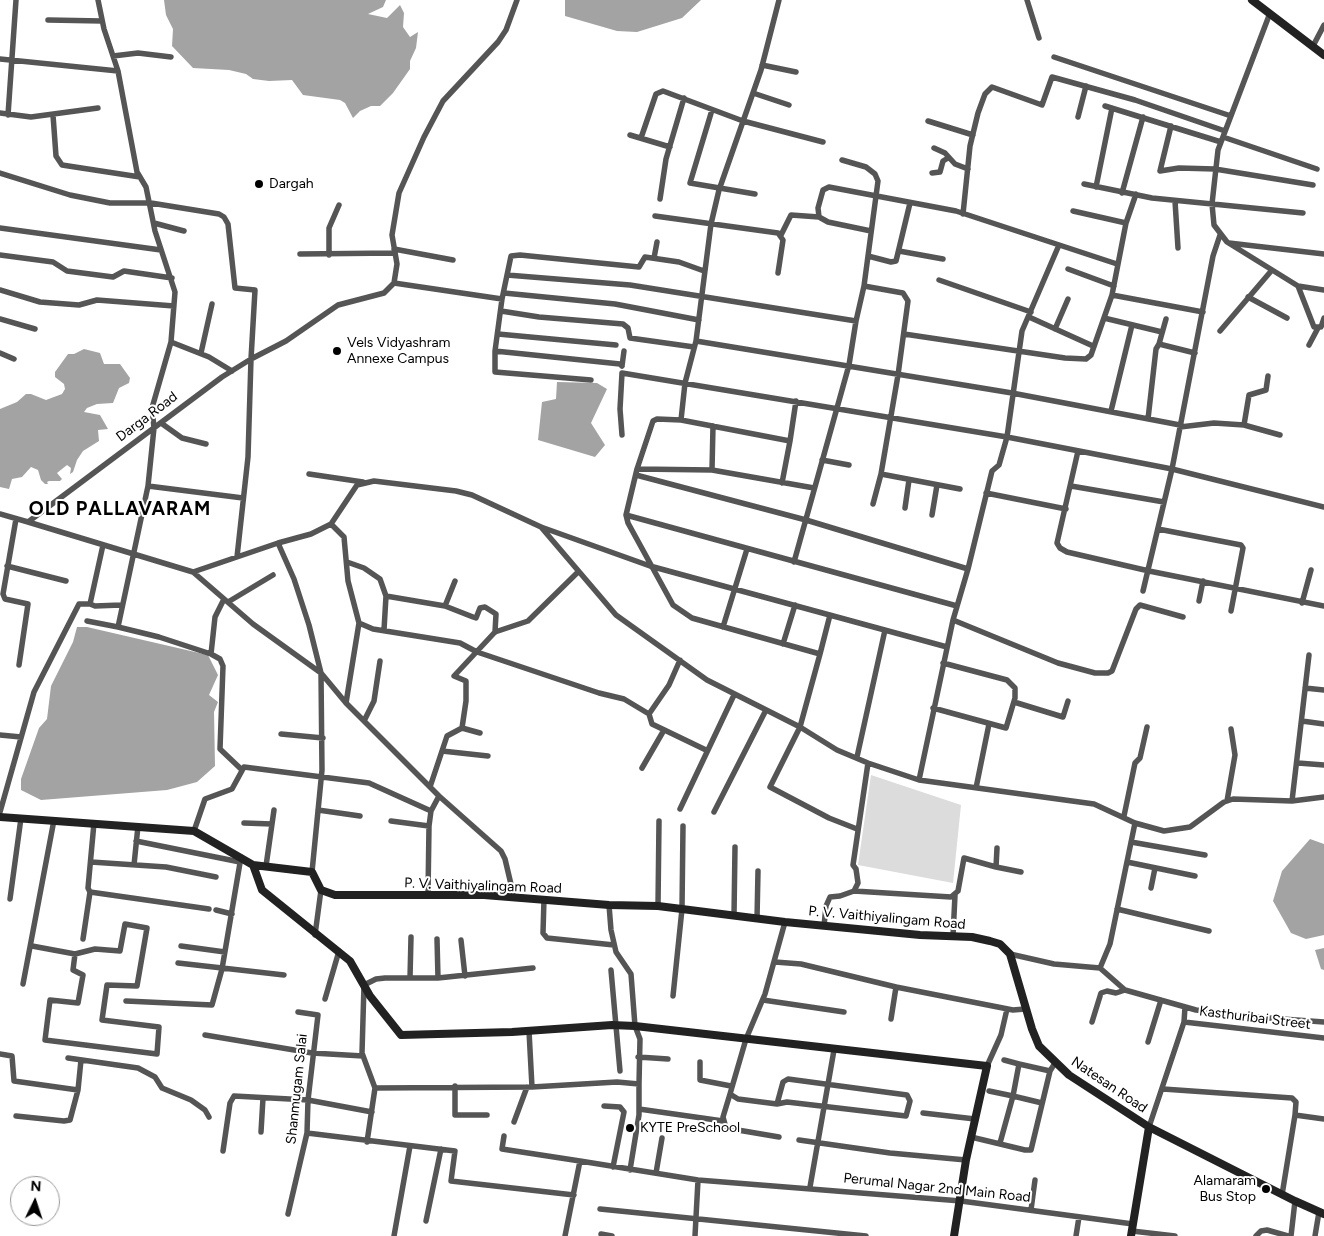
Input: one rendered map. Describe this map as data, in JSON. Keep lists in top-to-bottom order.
{
  "streets": {
    "street": [
      "Darga Road",
      "P. V. Vaithiyalingam Road",
      "Kasthuribai Street",
      "Natesan Road",
      "Shanmugam Salai",
      "Perumal Nagar 2nd Main Road"
    ]
  },
  "crossings": [
    ["P. V. Vaithiyalingam Road", "Natesan Road"]
  ],
  "districts": ["OLD PALLAVARAM"],
  "places": [
    "Dargah",
    "Vels Vidyashram Annexe Campus",
    "KYTE PreSchool",
    "Alamaram Bus Stop"
  ],
  "north": "top"
}
